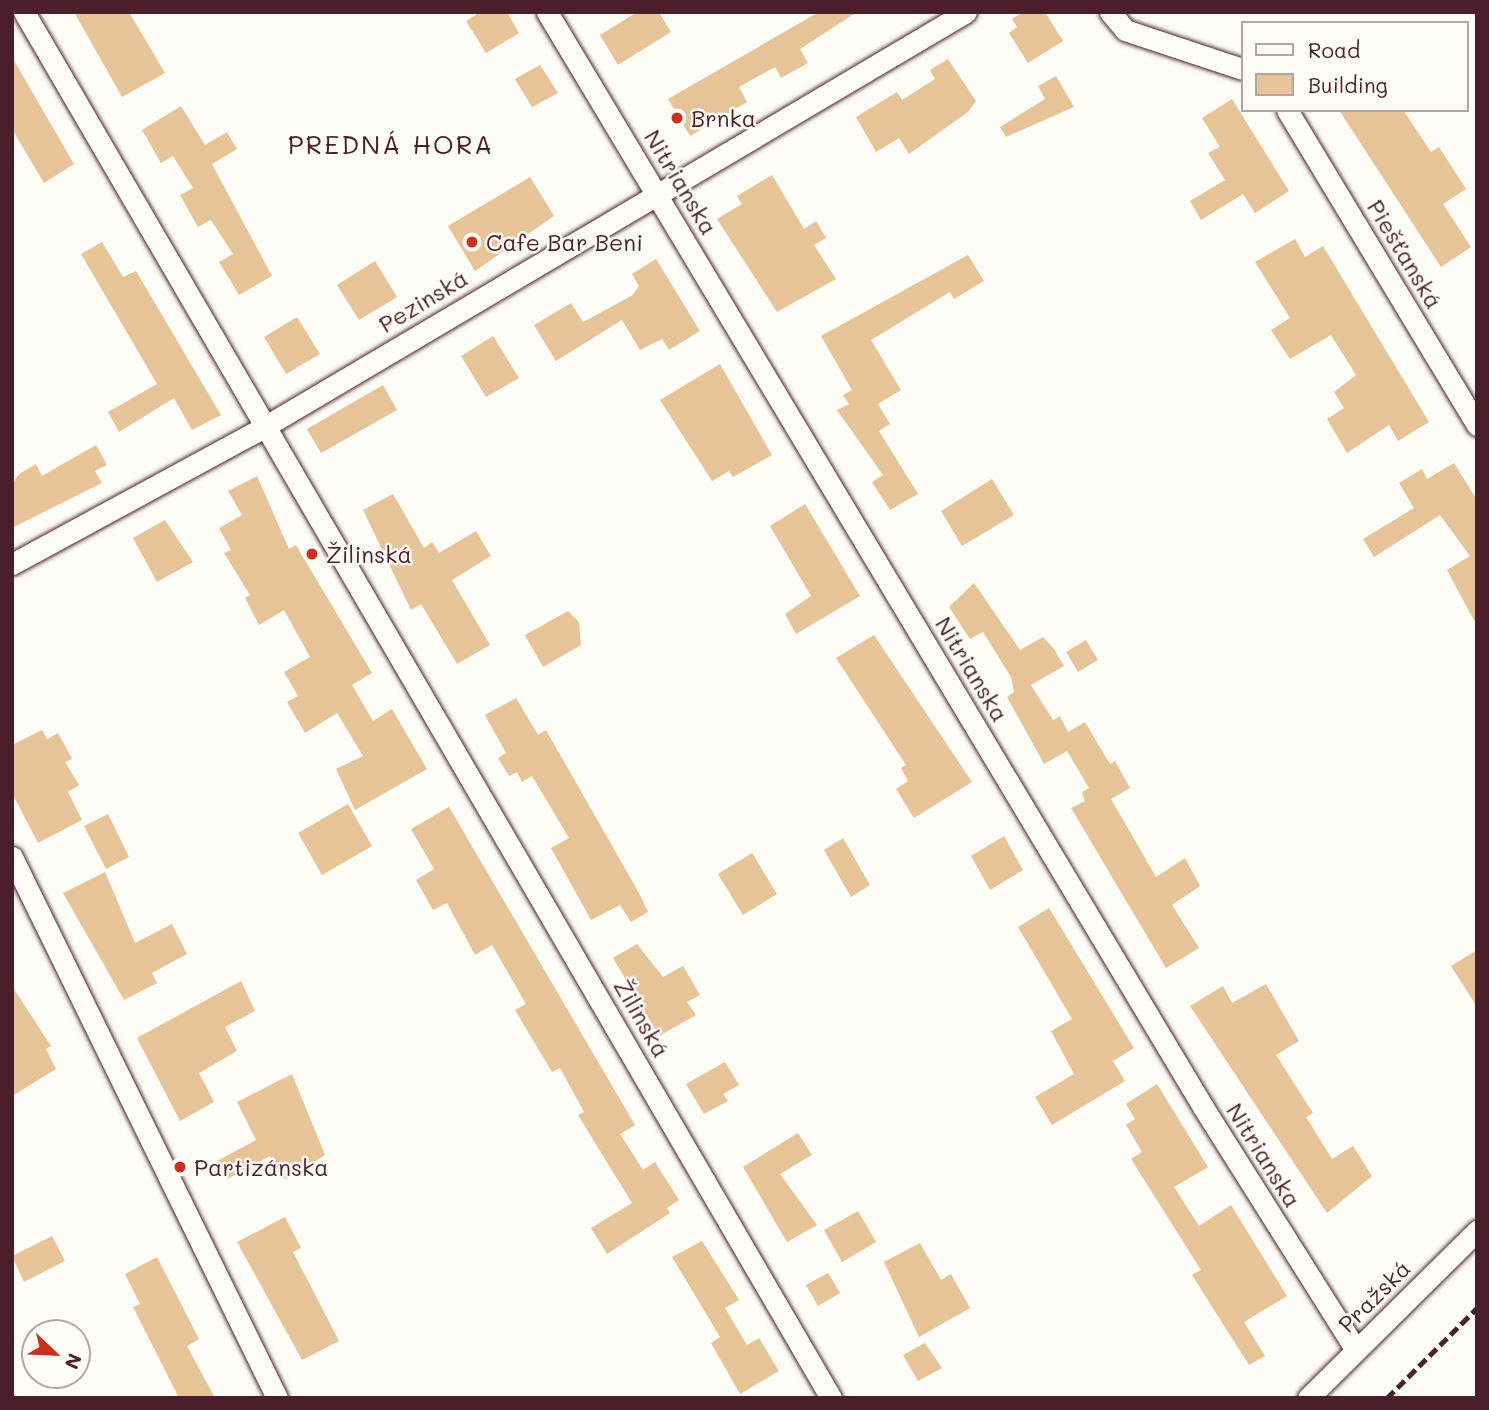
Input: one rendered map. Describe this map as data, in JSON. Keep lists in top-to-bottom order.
{
  "streets": {
    "street": [
      "Nitrianska",
      "Piešťanská",
      "Pezinská",
      "Žilinská",
      "Pražská"
    ]
  },
  "crossings": [
    ["Nitrianska", "Pezinská"],
    ["Nitrianska", "Pražská"],
    ["Pezinská", "Žilinská"]
  ],
  "districts": ["PREDNÁ HORA"],
  "places": [
    "Brnka",
    "Cafe Bar Beni",
    "Žilinská",
    "Partizánska"
  ],
  "legend": ["Road", "Building"],
  "north": "bottom right"
}
